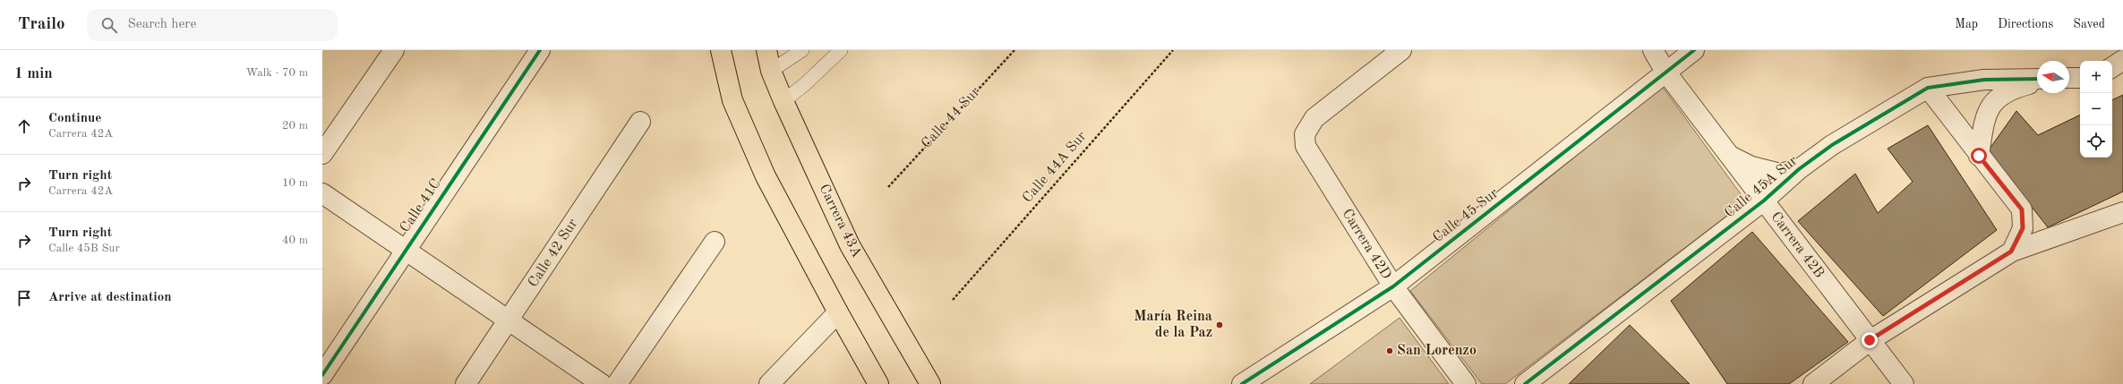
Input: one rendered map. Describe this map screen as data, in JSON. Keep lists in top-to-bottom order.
{
  "streets": {
    "main road": ["Carrera 43A"],
    "street": [
      "Calle 45A Sur",
      "Calle 41C",
      "Calle 45 Sur",
      "Carrera 42D",
      "Carrera 42B",
      "Calle 42 Sur"
    ],
    "path": ["Calle 44 Sur", "Calle 44A Sur"]
  },
  "crossings": [
    ["Calle 45A Sur", "Carrera 42B"],
    ["Calle 45 Sur", "Carrera 42D"],
    ["Calle 45 Sur", "Carrera 42B"]
  ],
  "places": ["María Reina de la Paz", "San Lorenzo"],
  "north": "left",
  "page": {
    "header": "Trailo",
    "search": "Search here",
    "nav": ["Map", "Directions", "Saved"],
    "heading": ["1 min", "Walk · 70 m"],
    "map_buttons": ["+", "−"],
    "list": [
      ["Continue", "Carrera 42A", "20 m"],
      ["Turn right", "Carrera 42A", "10 m"],
      ["Turn right", "Calle 45B Sur", "40 m"],
      "Arrive at destination"
    ]
  }
}
